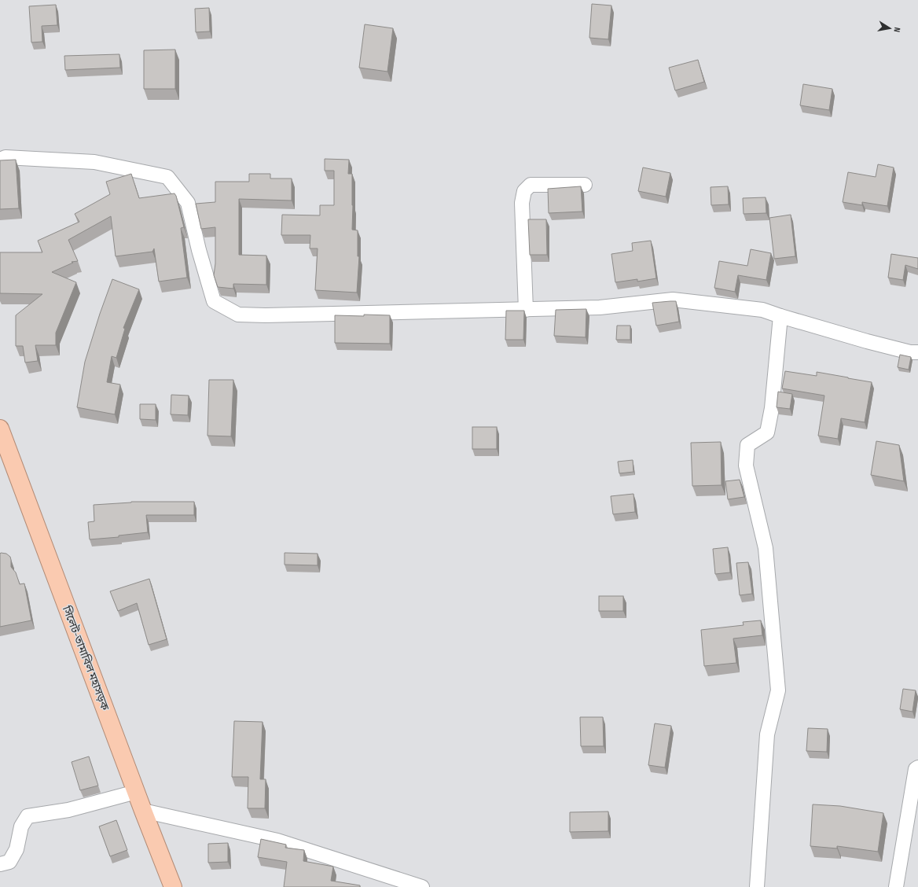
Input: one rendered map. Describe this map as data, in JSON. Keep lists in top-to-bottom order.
{
  "streets": {
    "highway": ["সিলেট-তামাবিল মহাসড়ক"]
  },
  "north": "right"
}
